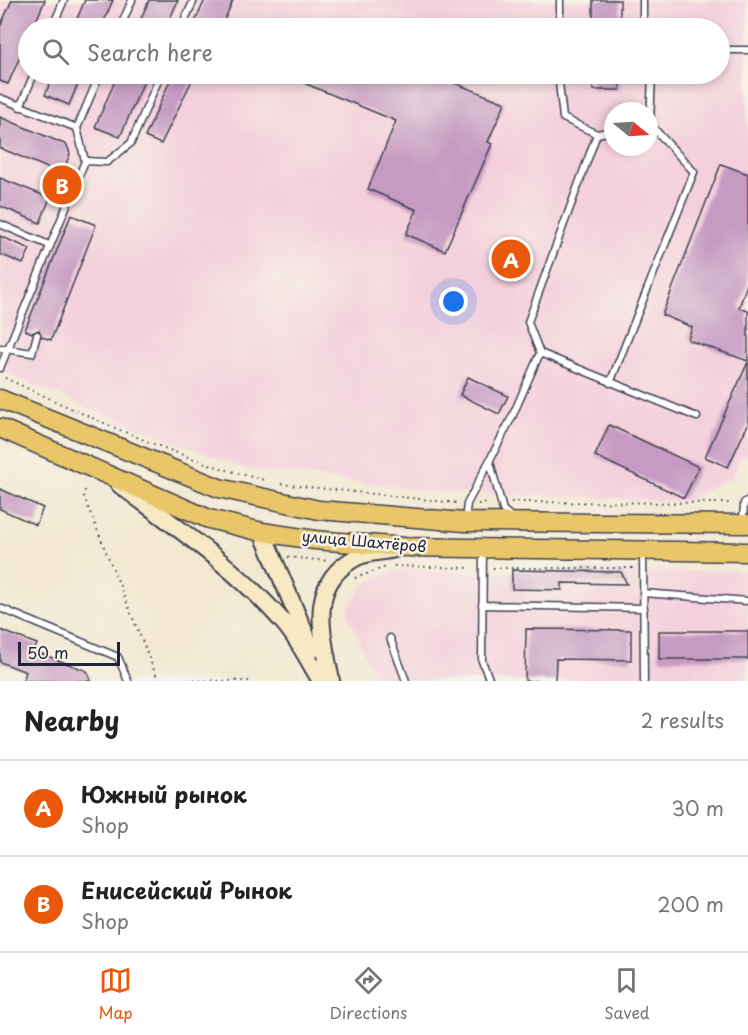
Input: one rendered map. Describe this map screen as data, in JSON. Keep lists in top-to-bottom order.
{
  "streets": {
    "main road": ["улица Шахтёров"]
  },
  "scale_bar": "50 m",
  "north": "right",
  "page": {
    "search": "Search here",
    "pins": ["B", "A"],
    "scale": "50 m",
    "heading": ["Nearby", "2 results"],
    "list": [
      {
        "mark": "A",
        "name": "Южный рынок",
        "note": "Shop",
        "value": "30 m"
      },
      {
        "mark": "B",
        "name": "Енисейский Рынок",
        "note": "Shop",
        "value": "200 m"
      }
    ],
    "nav": ["Map", "Directions", "Saved"]
  }
}
